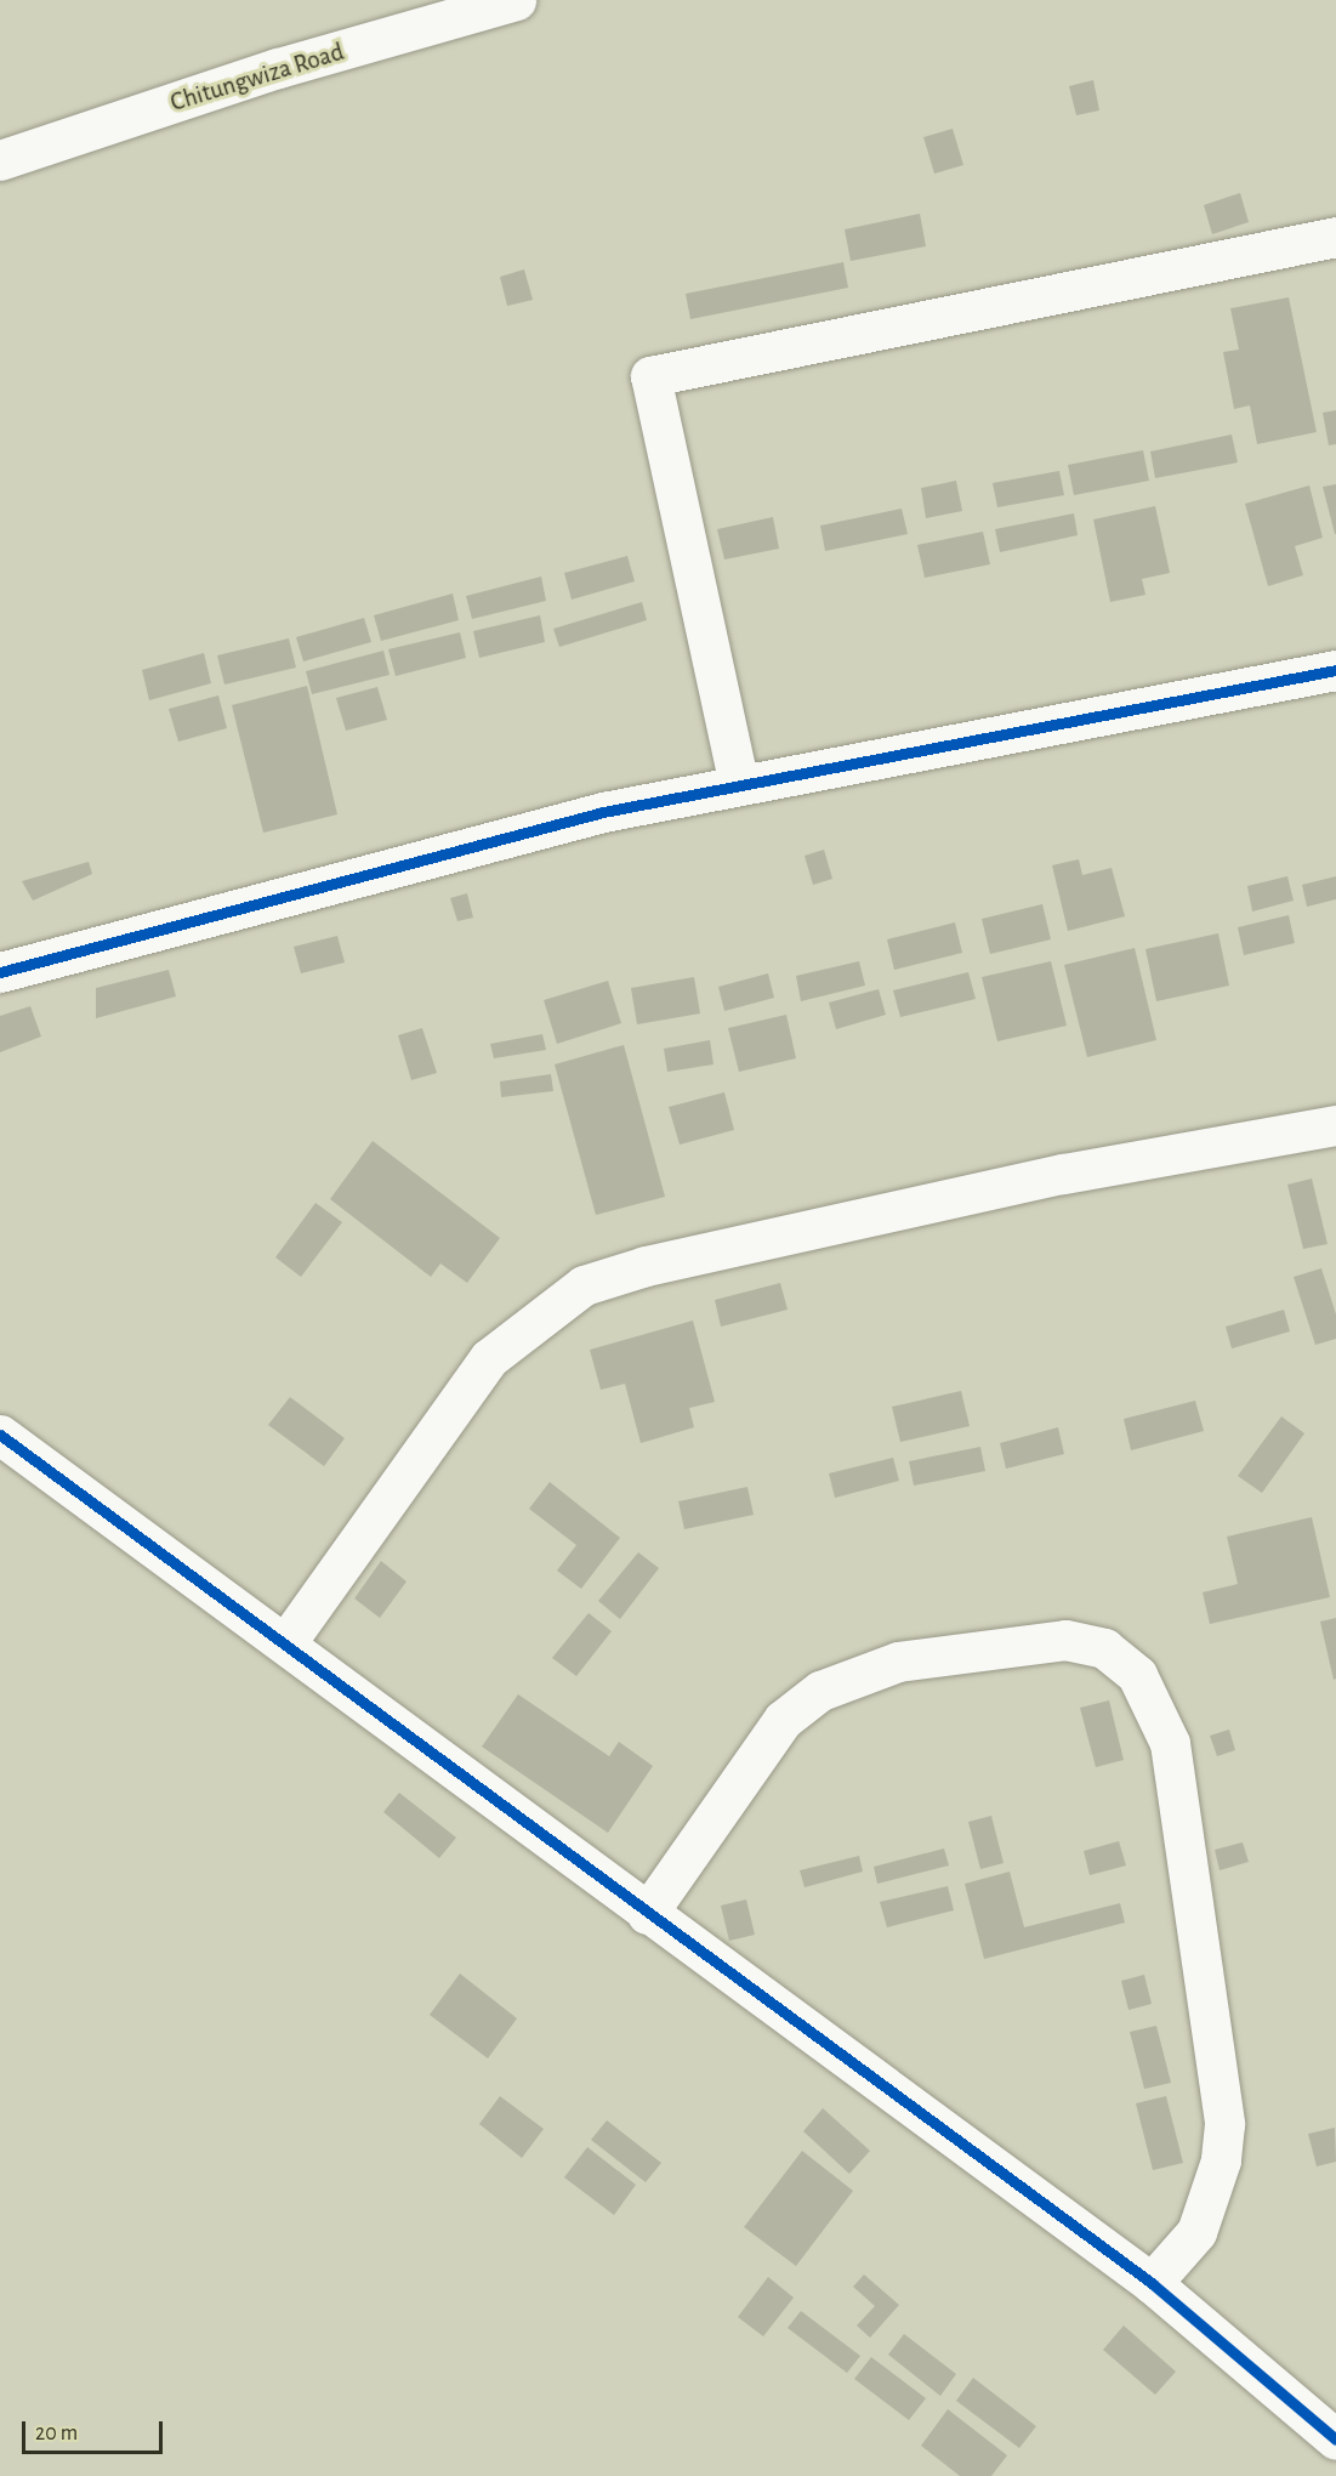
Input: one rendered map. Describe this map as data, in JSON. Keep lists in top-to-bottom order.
{
  "streets": {
    "street": ["Chitungwiza Road"]
  },
  "scale_bar": "20 m"
}
